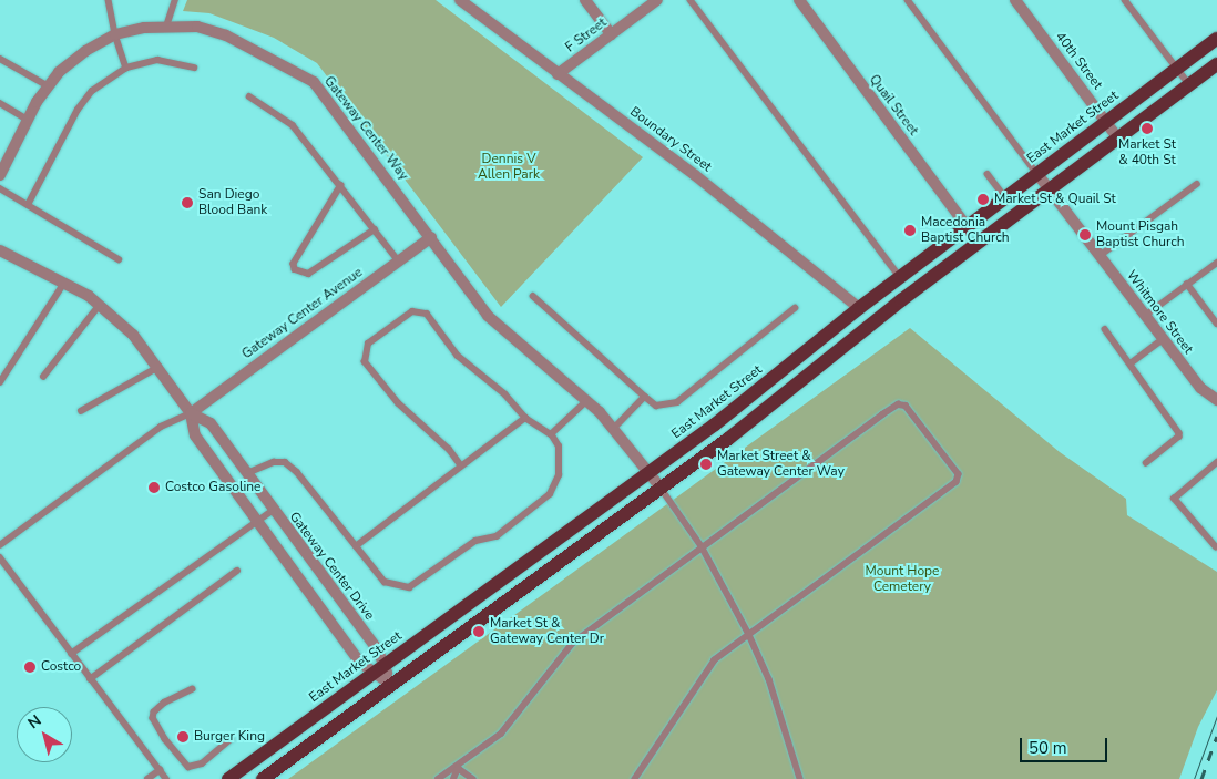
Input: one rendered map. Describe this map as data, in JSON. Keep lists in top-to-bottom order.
{
  "streets": {
    "main road": ["East Market Street"],
    "street": [
      "F Street",
      "40th Street",
      "Quail Street",
      "Gateway Center Way",
      "Boundary Street",
      "Whitmore Street",
      "Gateway Center Avenue",
      "Gateway Center Drive"
    ]
  },
  "crossings": [
    ["F Street", "Boundary Street"],
    ["40th Street", "East Market Street"],
    ["Quail Street", "East Market Street"],
    ["East Market Street", "Gateway Center Way"],
    ["East Market Street", "Boundary Street"],
    ["East Market Street", "Whitmore Street"],
    ["East Market Street", "Gateway Center Drive"],
    ["Gateway Center Way", "Gateway Center Avenue"],
    ["Gateway Center Avenue", "Gateway Center Drive"]
  ],
  "parks": ["Dennis V Allen Park", "Mount Hope Cemetery"],
  "places": [
    "Market St & 40th St",
    "Market St & Quail St",
    "San Diego Blood Bank",
    "Macedonia Baptist Church",
    "Mount Pisgah Baptist Church",
    "Market Street & Gateway Center Way",
    "Costco Gasoline",
    "Market St & Gateway Center Dr",
    "Costco",
    "Burger King"
  ],
  "scale_bar": "50 m",
  "north": "top left"
}
